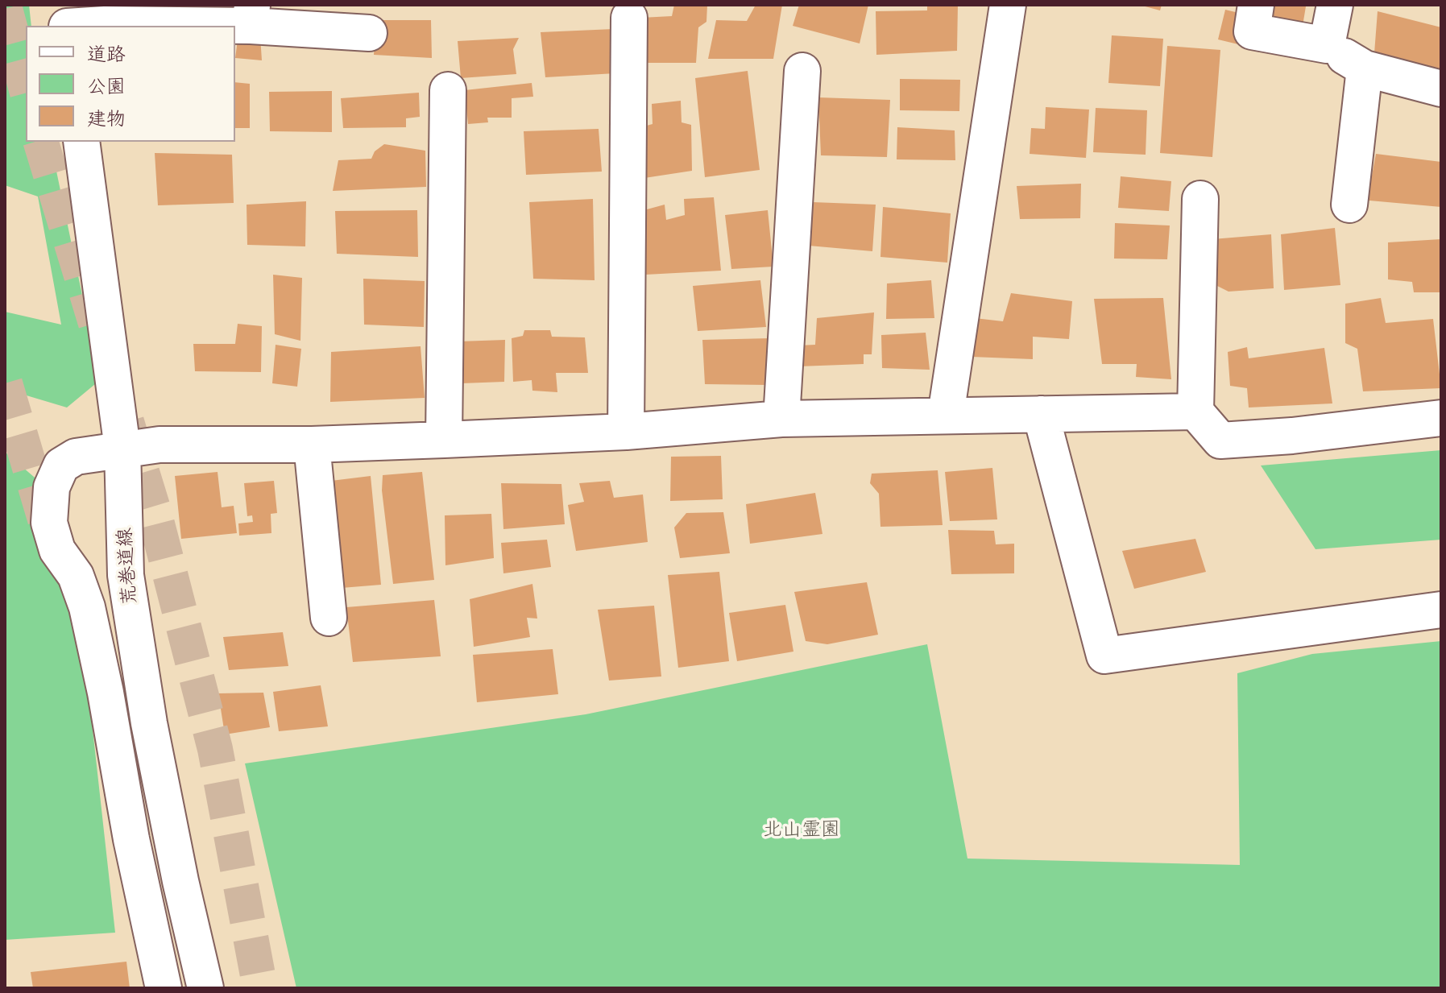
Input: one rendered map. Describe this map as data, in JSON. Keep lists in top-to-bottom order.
{
  "streets": {
    "street": ["荒巻道線"]
  },
  "parks": ["北山霊園"],
  "legend": ["道路", "公園", "建物"]
}
